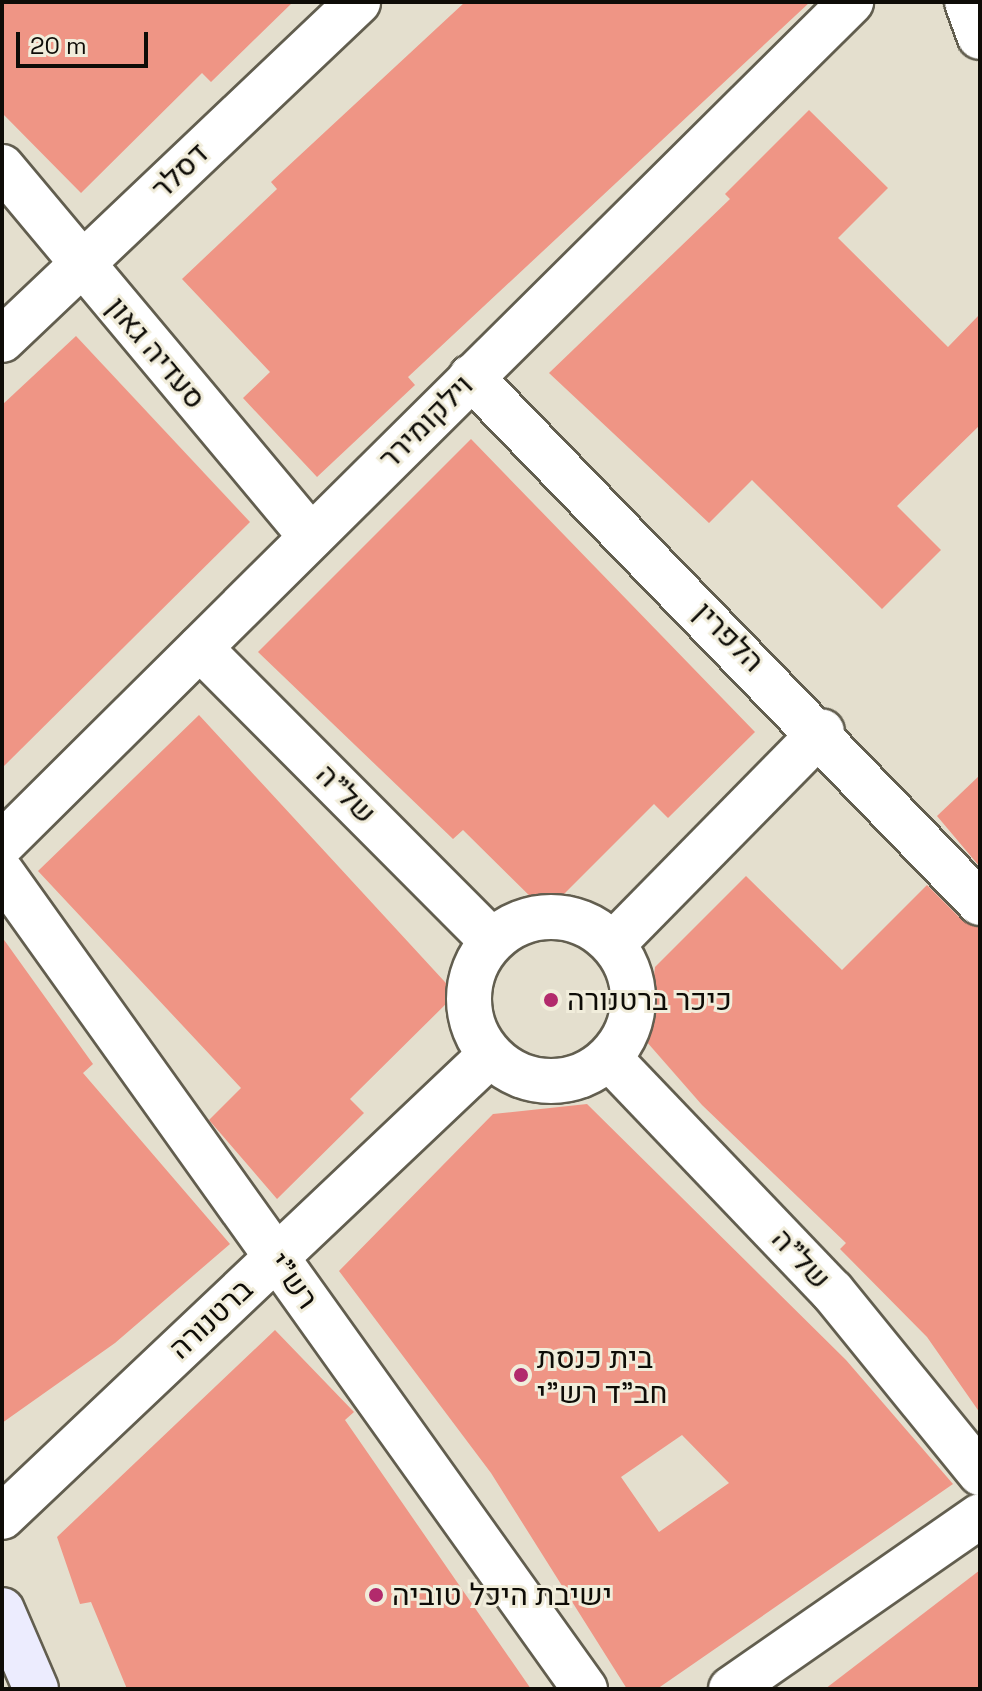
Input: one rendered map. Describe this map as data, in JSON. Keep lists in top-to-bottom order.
{
  "streets": {
    "street": [
      "דסלר",
      "סעדיה גאון",
      "וילקומירר",
      "הלפרין",
      "של\"ה",
      "רש\"י",
      "ברטנורה"
    ]
  },
  "crossings": [
    ["דסלר", "סעדיה גאון"],
    ["סעדיה גאון", "וילקומירר"],
    ["וילקומירר", "הלפרין"],
    ["וילקומירר", "של\"ה"],
    ["של\"ה", "ברטנורה"],
    ["רש\"י", "ברטנורה"]
  ],
  "places": ["כיכר ברטנורה", "בית כנסת חב\"ד רש\"י", "ישיבת היכל טוביה"],
  "scale_bar": "20 m"
}
